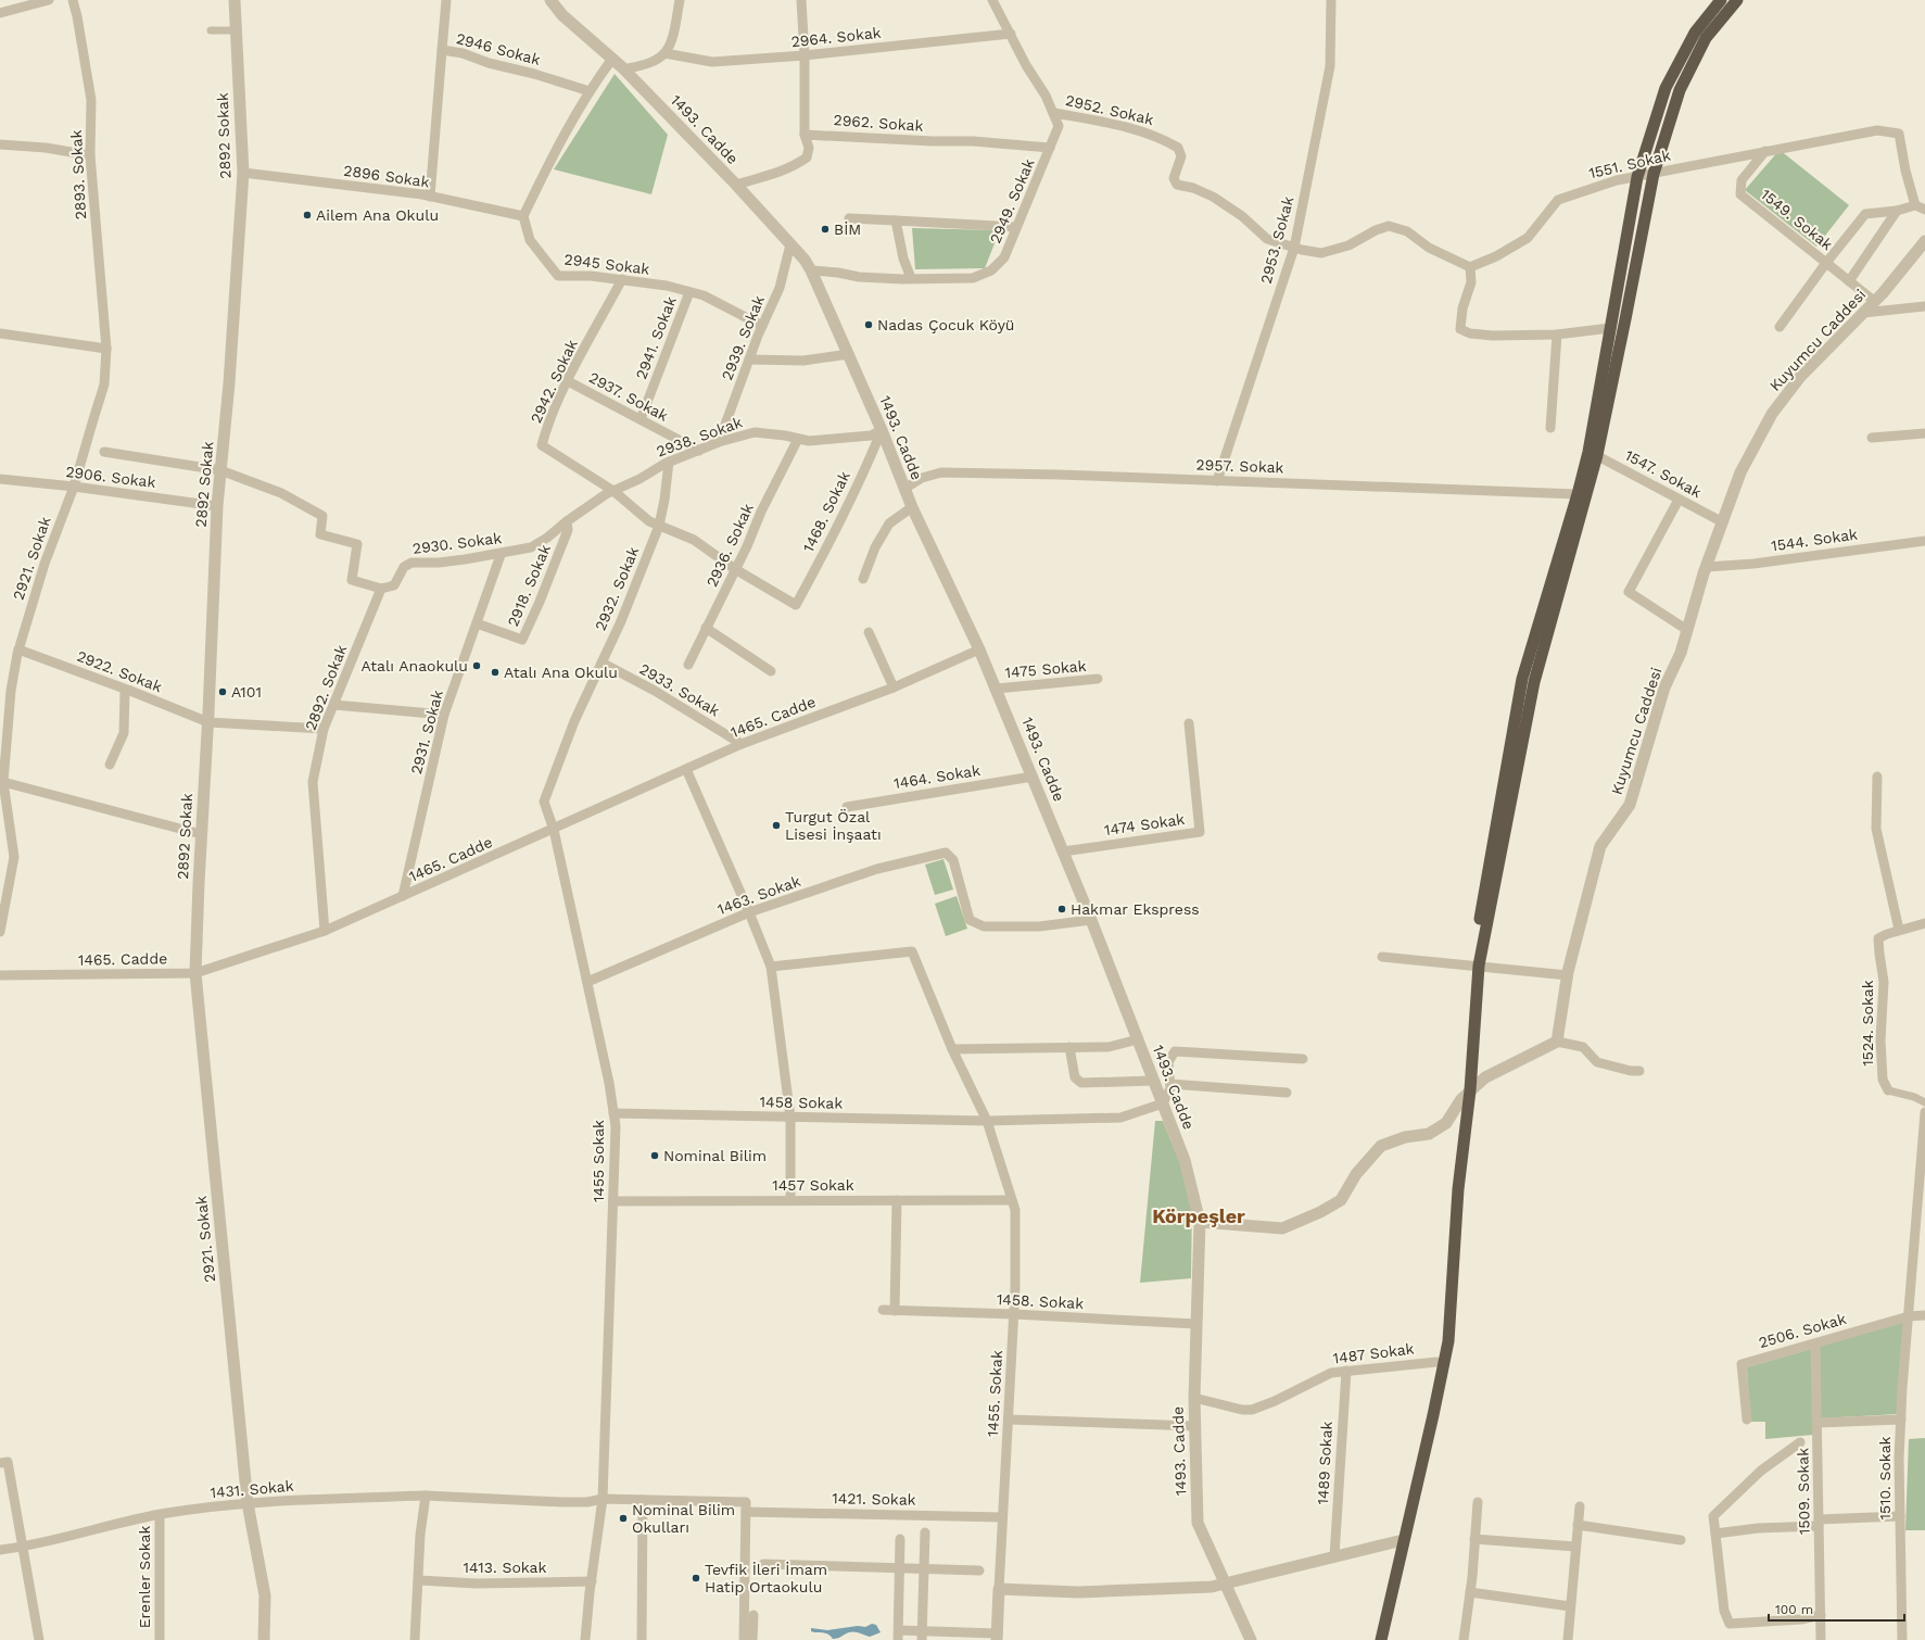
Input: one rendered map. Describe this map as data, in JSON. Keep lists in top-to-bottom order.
{
  "streets": {
    "street": [
      "2964. Sokak",
      "2946 Sokak",
      "2952. Sokak",
      "2962. Sokak",
      "1493. Cadde",
      "2892 Sokak",
      "1551. Sokak",
      "2893. Sokak",
      "2896 Sokak",
      "2949. Sokak",
      "1549. Sokak",
      "2953. Sokak",
      "2945 Sokak",
      "2941. Sokak",
      "2939. Sokak",
      "Kuyumcu Caddesi",
      "2942. Sokak",
      "2937. Sokak",
      "2938. Sokak",
      "2957. Sokak",
      "1547. Sokak",
      "2906. Sokak",
      "1468. Sokak",
      "1544. Sokak",
      "2930. Sokak",
      "2936. Sokak",
      "2921. Sokak",
      "2918. Sokak",
      "2932. Sokak",
      "1475 Sokak",
      "2922. Sokak",
      "2892. Sokak",
      "2933. Sokak",
      "1465. Cadde",
      "2931. Sokak",
      "1464. Sokak",
      "1474 Sokak",
      "1463. Sokak",
      "1524. Sokak",
      "1458 Sokak",
      "1455 Sokak",
      "1457 Sokak",
      "1458. Sokak",
      "2506. Sokak",
      "1487 Sokak",
      "1455. Sokak",
      "1489 Sokak",
      "1510. Sokak",
      "1431. Sokak",
      "1509. Sokak",
      "1421. Sokak",
      "1413. Sokak",
      "Erenler Sokak"
    ]
  },
  "crossings": [
    ["2964. Sokak", "2949. Sokak"],
    ["2952. Sokak", "1551. Sokak"],
    ["2952. Sokak", "2949. Sokak"],
    ["2952. Sokak", "2953. Sokak"],
    ["2962. Sokak", "2949. Sokak"],
    ["1493. Cadde", "2949. Sokak"],
    ["1493. Cadde", "2939. Sokak"],
    ["1493. Cadde", "2938. Sokak"],
    ["1493. Cadde", "2957. Sokak"],
    ["1493. Cadde", "1468. Sokak"],
    ["1493. Cadde", "1475 Sokak"],
    ["1493. Cadde", "1465. Cadde"],
    ["1493. Cadde", "1464. Sokak"],
    ["1493. Cadde", "1474 Sokak"],
    ["1493. Cadde", "1463. Sokak"],
    ["1493. Cadde", "1458 Sokak"],
    ["1493. Cadde", "1458. Sokak"],
    ["1493. Cadde", "1487 Sokak"],
    ["2892 Sokak", "2896 Sokak"],
    ["2892 Sokak", "2906. Sokak"],
    ["2892 Sokak", "2921. Sokak"],
    ["2892 Sokak", "2922. Sokak"],
    ["2892 Sokak", "1465. Cadde"],
    ["1551. Sokak", "1549. Sokak"],
    ["2893. Sokak", "2921. Sokak"],
    ["2896 Sokak", "2945 Sokak"],
    ["1549. Sokak", "Kuyumcu Caddesi"],
    ["2953. Sokak", "2957. Sokak"],
    ["2945 Sokak", "2941. Sokak"],
    ["2945 Sokak", "2939. Sokak"],
    ["2945 Sokak", "2942. Sokak"],
    ["2941. Sokak", "2937. Sokak"],
    ["2939. Sokak", "2938. Sokak"],
    ["Kuyumcu Caddesi", "1547. Sokak"],
    ["Kuyumcu Caddesi", "1544. Sokak"],
    ["2942. Sokak", "2937. Sokak"],
    ["2942. Sokak", "2938. Sokak"],
    ["2937. Sokak", "2938. Sokak"],
    ["2938. Sokak", "1468. Sokak"],
    ["2938. Sokak", "2930. Sokak"],
    ["2938. Sokak", "2936. Sokak"],
    ["2938. Sokak", "2918. Sokak"],
    ["2938. Sokak", "2932. Sokak"],
    ["2906. Sokak", "2921. Sokak"],
    ["1468. Sokak", "2936. Sokak"],
    ["2930. Sokak", "2918. Sokak"],
    ["2930. Sokak", "2892. Sokak"],
    ["2930. Sokak", "2931. Sokak"],
    ["2921. Sokak", "2922. Sokak"],
    ["2921. Sokak", "1465. Cadde"],
    ["2921. Sokak", "1431. Sokak"],
    ["2918. Sokak", "2931. Sokak"],
    ["2932. Sokak", "2933. Sokak"],
    ["2932. Sokak", "1465. Cadde"],
    ["2932. Sokak", "1455 Sokak"],
    ["2922. Sokak", "2892. Sokak"],
    ["2892. Sokak", "1465. Cadde"],
    ["2933. Sokak", "1465. Cadde"],
    ["1465. Cadde", "2931. Sokak"],
    ["1465. Cadde", "1455 Sokak"],
    ["1463. Sokak", "1455 Sokak"],
    ["1458 Sokak", "1455 Sokak"],
    ["1458 Sokak", "1455. Sokak"],
    ["1455 Sokak", "1457 Sokak"],
    ["1455 Sokak", "1431. Sokak"],
    ["1455 Sokak", "1421. Sokak"],
    ["1455 Sokak", "1413. Sokak"],
    ["1457 Sokak", "1455. Sokak"],
    ["1458. Sokak", "1455. Sokak"],
    ["2506. Sokak", "1510. Sokak"],
    ["2506. Sokak", "1509. Sokak"],
    ["1487 Sokak", "1489 Sokak"],
    ["1455. Sokak", "1421. Sokak"],
    ["1431. Sokak", "1421. Sokak"],
    ["1431. Sokak", "Erenler Sokak"]
  ],
  "districts": ["Körpeşler"],
  "places": [
    "Ailem Ana Okulu",
    "BİM",
    "Nadas Çocuk Köyü",
    "Atalı Anaokulu",
    "Atalı Ana Okulu",
    "A101",
    "Turgut Özal Lisesi İnşaatı",
    "Hakmar Ekspress",
    "Nominal Bilim",
    "Nominal Bilim Okulları",
    "Tevfik İleri İmam Hatip Ortaokulu"
  ],
  "scale_bar": "100 m"
}
